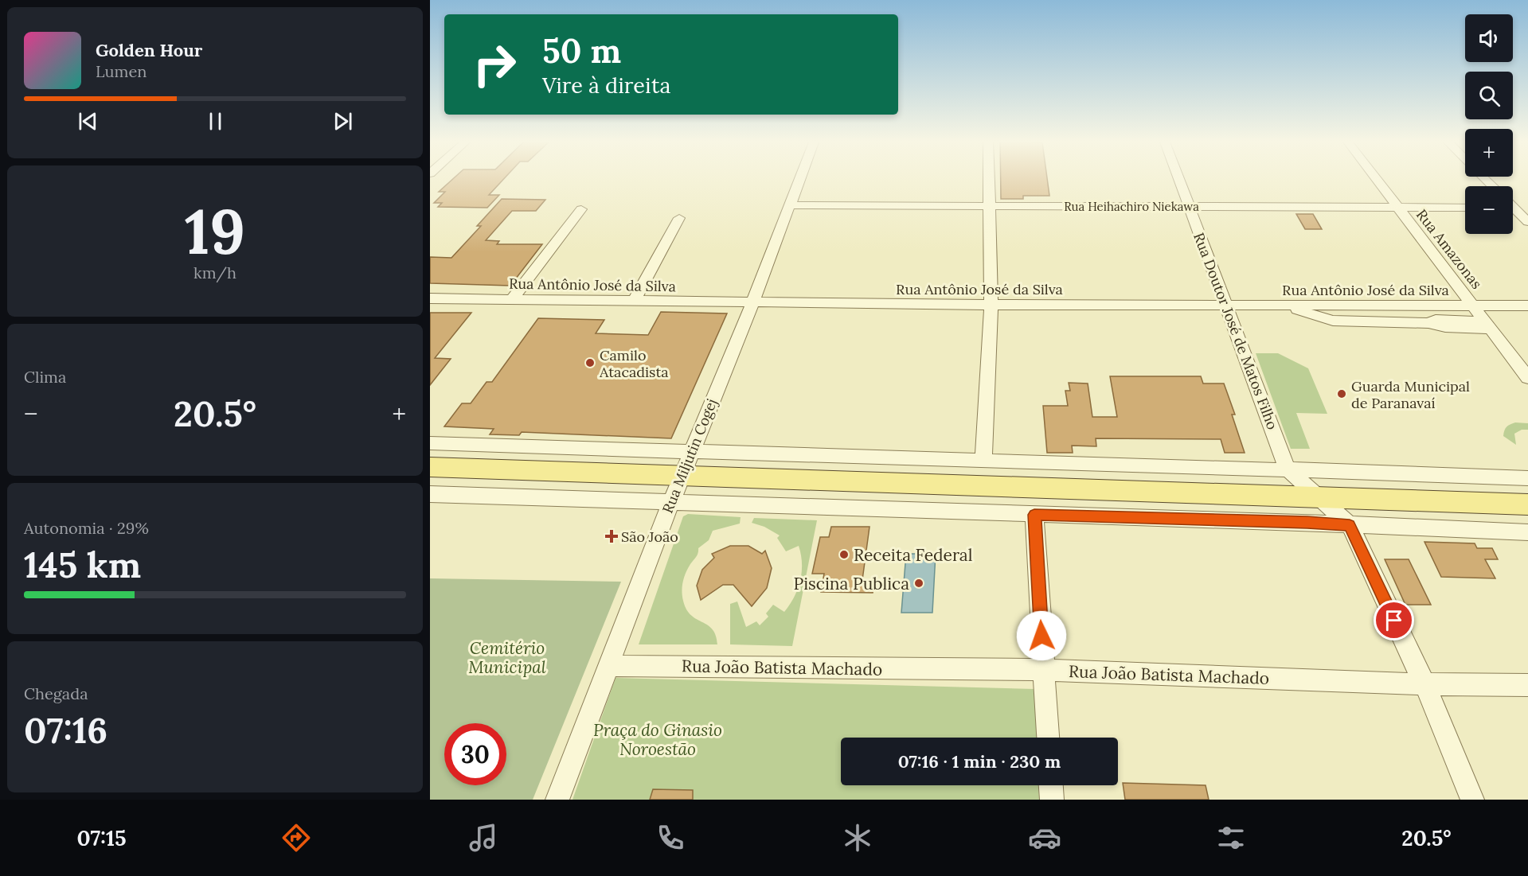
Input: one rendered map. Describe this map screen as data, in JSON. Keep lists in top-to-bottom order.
{
  "streets": {
    "street": [
      "Rua Heihachiro Niekawa",
      "Rua Amazonas",
      "Rua Antônio José da Silva",
      "Rua Doutor José de Matos Filho",
      "Rua Miljutin Cogej",
      "Rua João Batista Machado"
    ]
  },
  "crossings": [
    ["Rua Heihachiro Niekawa", "Rua Amazonas"],
    ["Rua Heihachiro Niekawa", "Rua Doutor José de Matos Filho"],
    ["Rua Heihachiro Niekawa", "Rua Miljutin Cogej"],
    ["Rua Amazonas", "Rua Antônio José da Silva"],
    ["Rua Antônio José da Silva", "Rua Doutor José de Matos Filho"],
    ["Rua Antônio José da Silva", "Rua Miljutin Cogej"],
    ["Rua Miljutin Cogej", "Rua João Batista Machado"]
  ],
  "parks": ["Cemitério Municipal", "Praça do Ginasio Noroestão"],
  "places": {
    "other": [
      "Camilo Atacadista",
      "Guarda Municipal de Paranavaí",
      "Receita Federal",
      "Piscina Publica"
    ],
    "health": ["São João"]
  },
  "page": {
    "map_buttons": ["+", "−"],
    "turn": ["50 m", "Vire à direita"],
    "song": ["Golden Hour", "Lumen"],
    "tile": [
      ["19", "km/h"],
      "Clima",
      ["Autonomia · 29%", "145 km"],
      ["Chegada", "07:16"]
    ],
    "heat": ["−", "20.5°", "+"],
    "limit": "30",
    "trip": "07:16 · 1 min · 230 m",
    "tabs": ["07:15", "20.5°"]
  }
}
